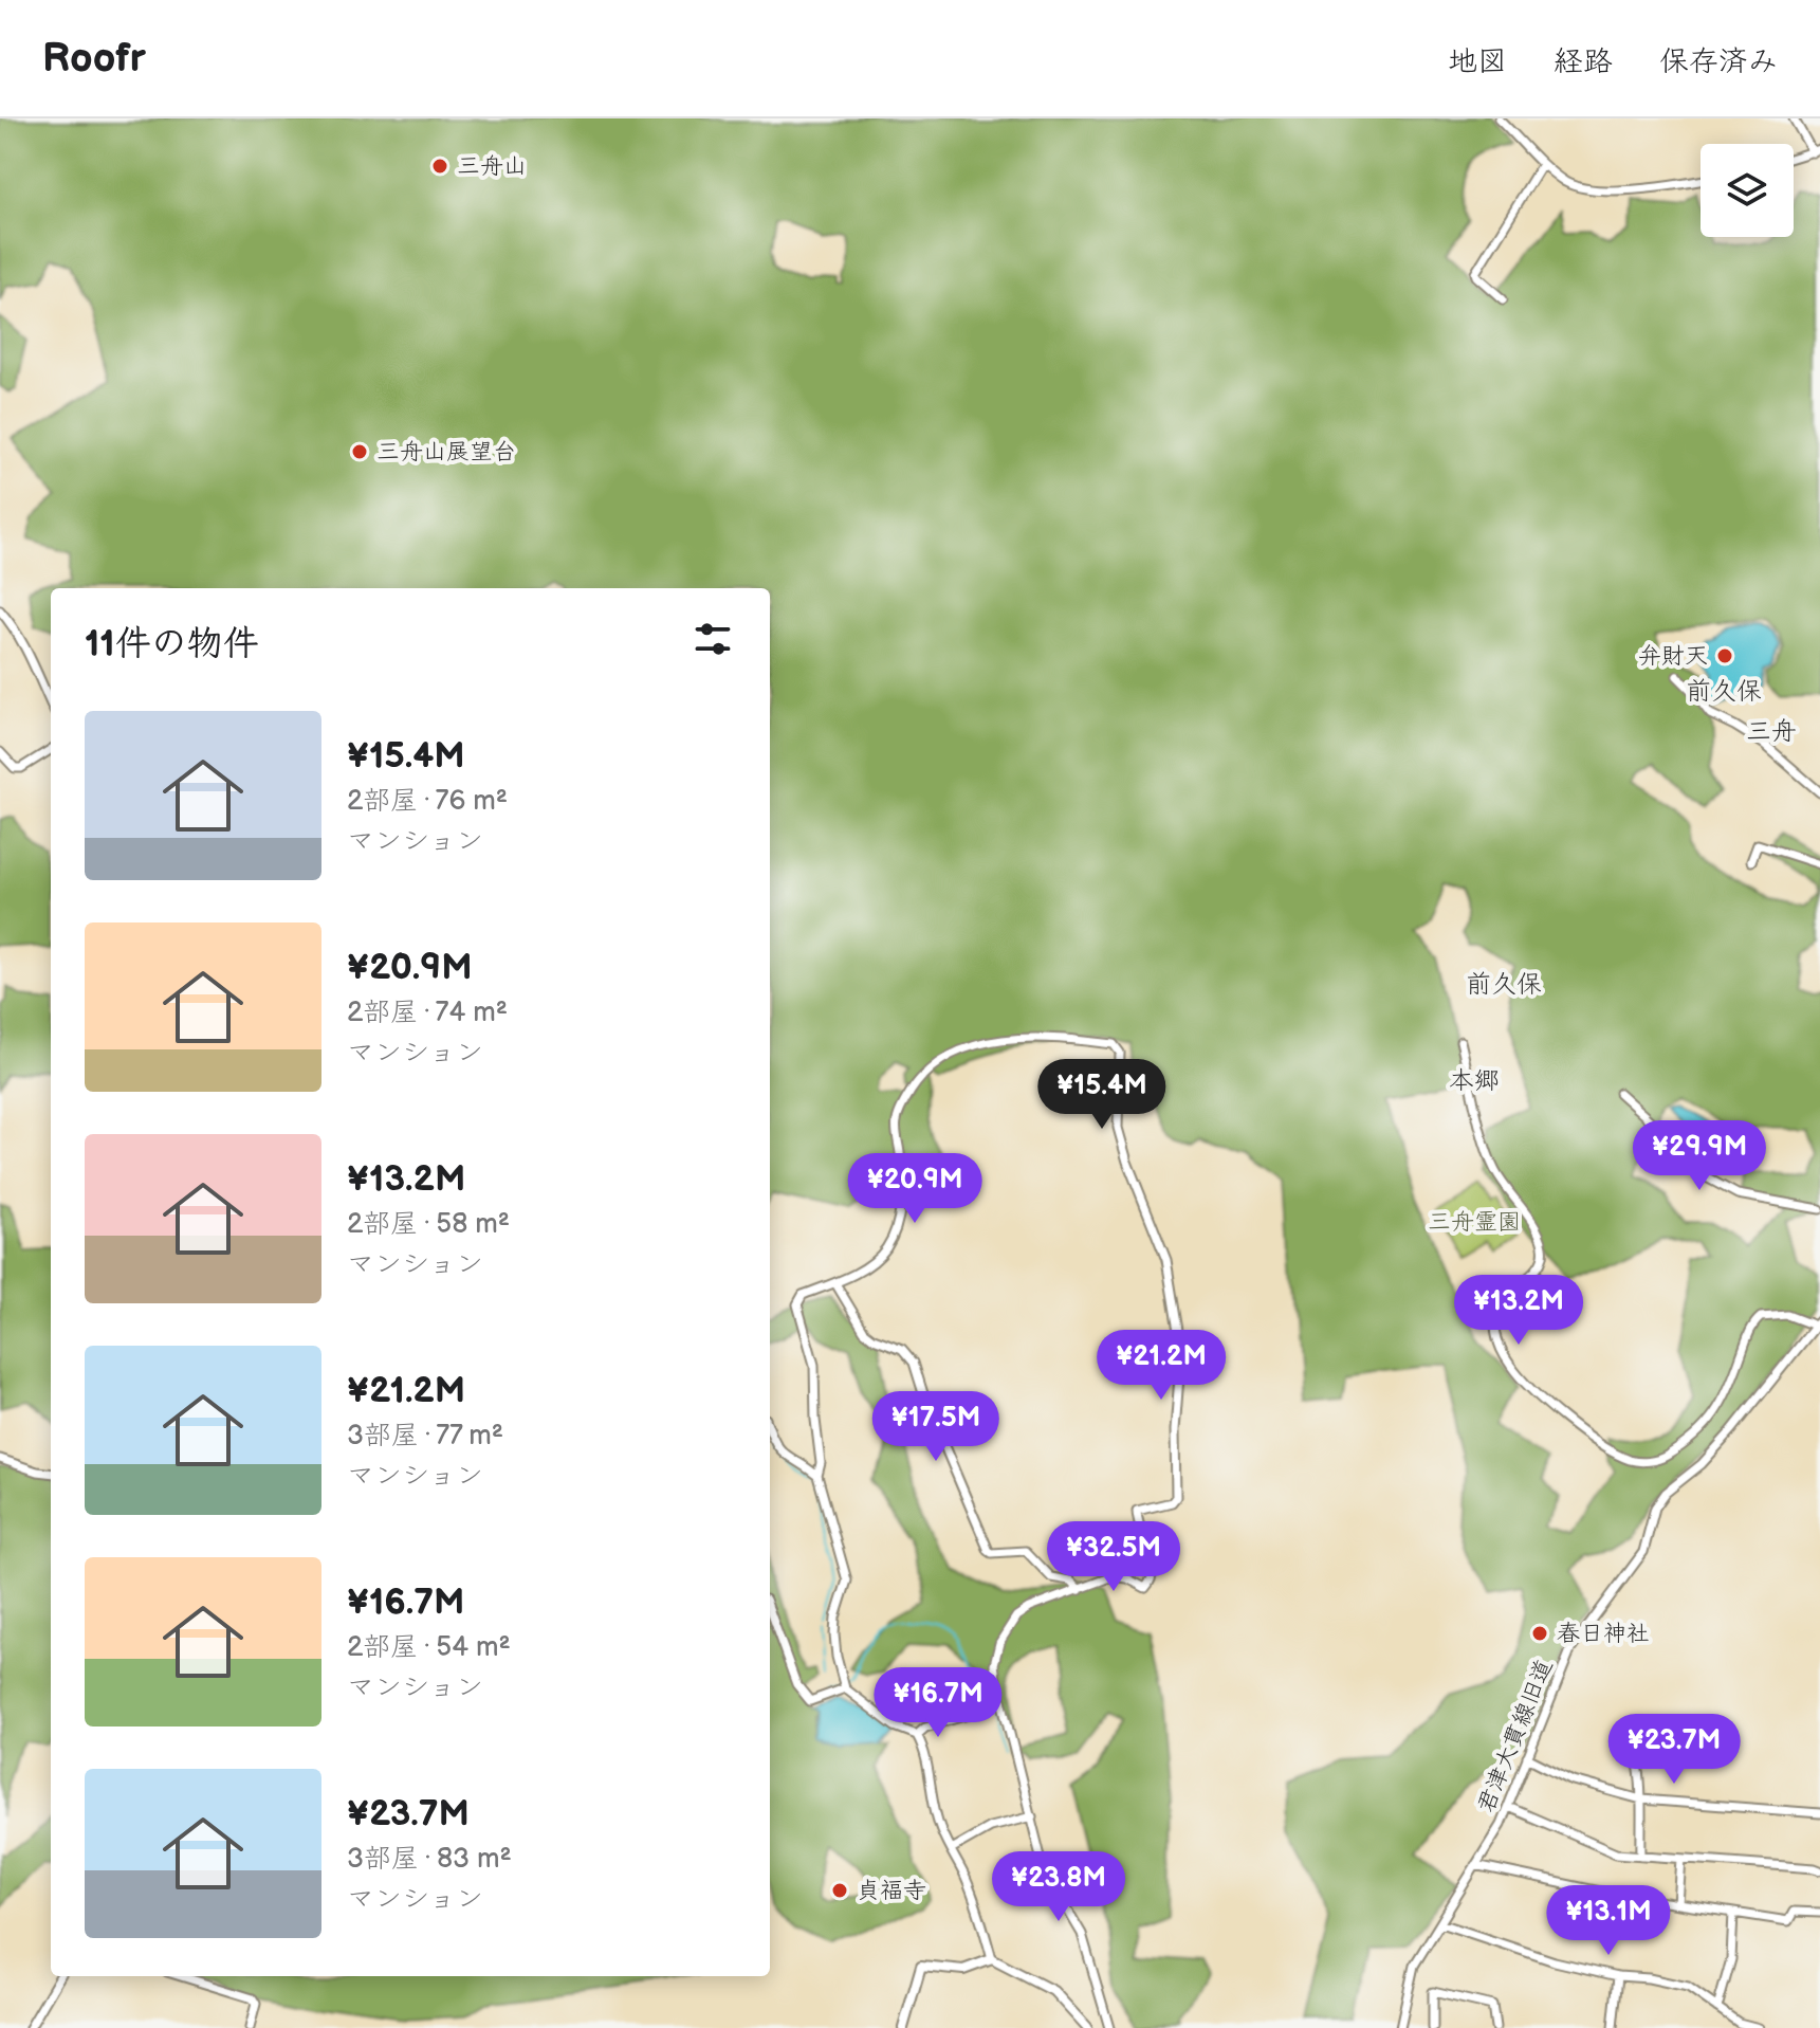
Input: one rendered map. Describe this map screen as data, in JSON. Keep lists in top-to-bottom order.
{
  "streets": {
    "street": ["君津大貫線旧道"]
  },
  "districts": [
    "前久保",
    "三舟",
    "前久保",
    "本郷"
  ],
  "parks": ["三舟霊園"],
  "places": [
    "三舟山",
    "三舟山展望台",
    "弁財天",
    "春日神社",
    "貞福寺"
  ],
  "page": {
    "header": "Roofr",
    "nav": ["地図", "経路", "保存済み"],
    "heading": "11件の物件",
    "list": [
      {
        "name": "¥15.4M",
        "note": "2部屋 · 76 m² · マンション"
      },
      {
        "name": "¥20.9M",
        "note": "2部屋 · 74 m² · マンション"
      },
      {
        "name": "¥13.2M",
        "note": "2部屋 · 58 m² · マンション"
      },
      {
        "name": "¥21.2M",
        "note": "3部屋 · 77 m² · マンション"
      },
      {
        "name": "¥16.7M",
        "note": "2部屋 · 54 m² · マンション"
      },
      {
        "name": "¥23.7M",
        "note": "3部屋 · 83 m² · マンション"
      }
    ],
    "price": [
      "¥15.4M",
      "¥29.9M",
      "¥20.9M",
      "¥13.2M",
      "¥21.2M",
      "¥17.5M",
      "¥32.5M",
      "¥16.7M",
      "¥23.7M",
      "¥23.8M",
      "¥13.1M"
    ]
  }
}
